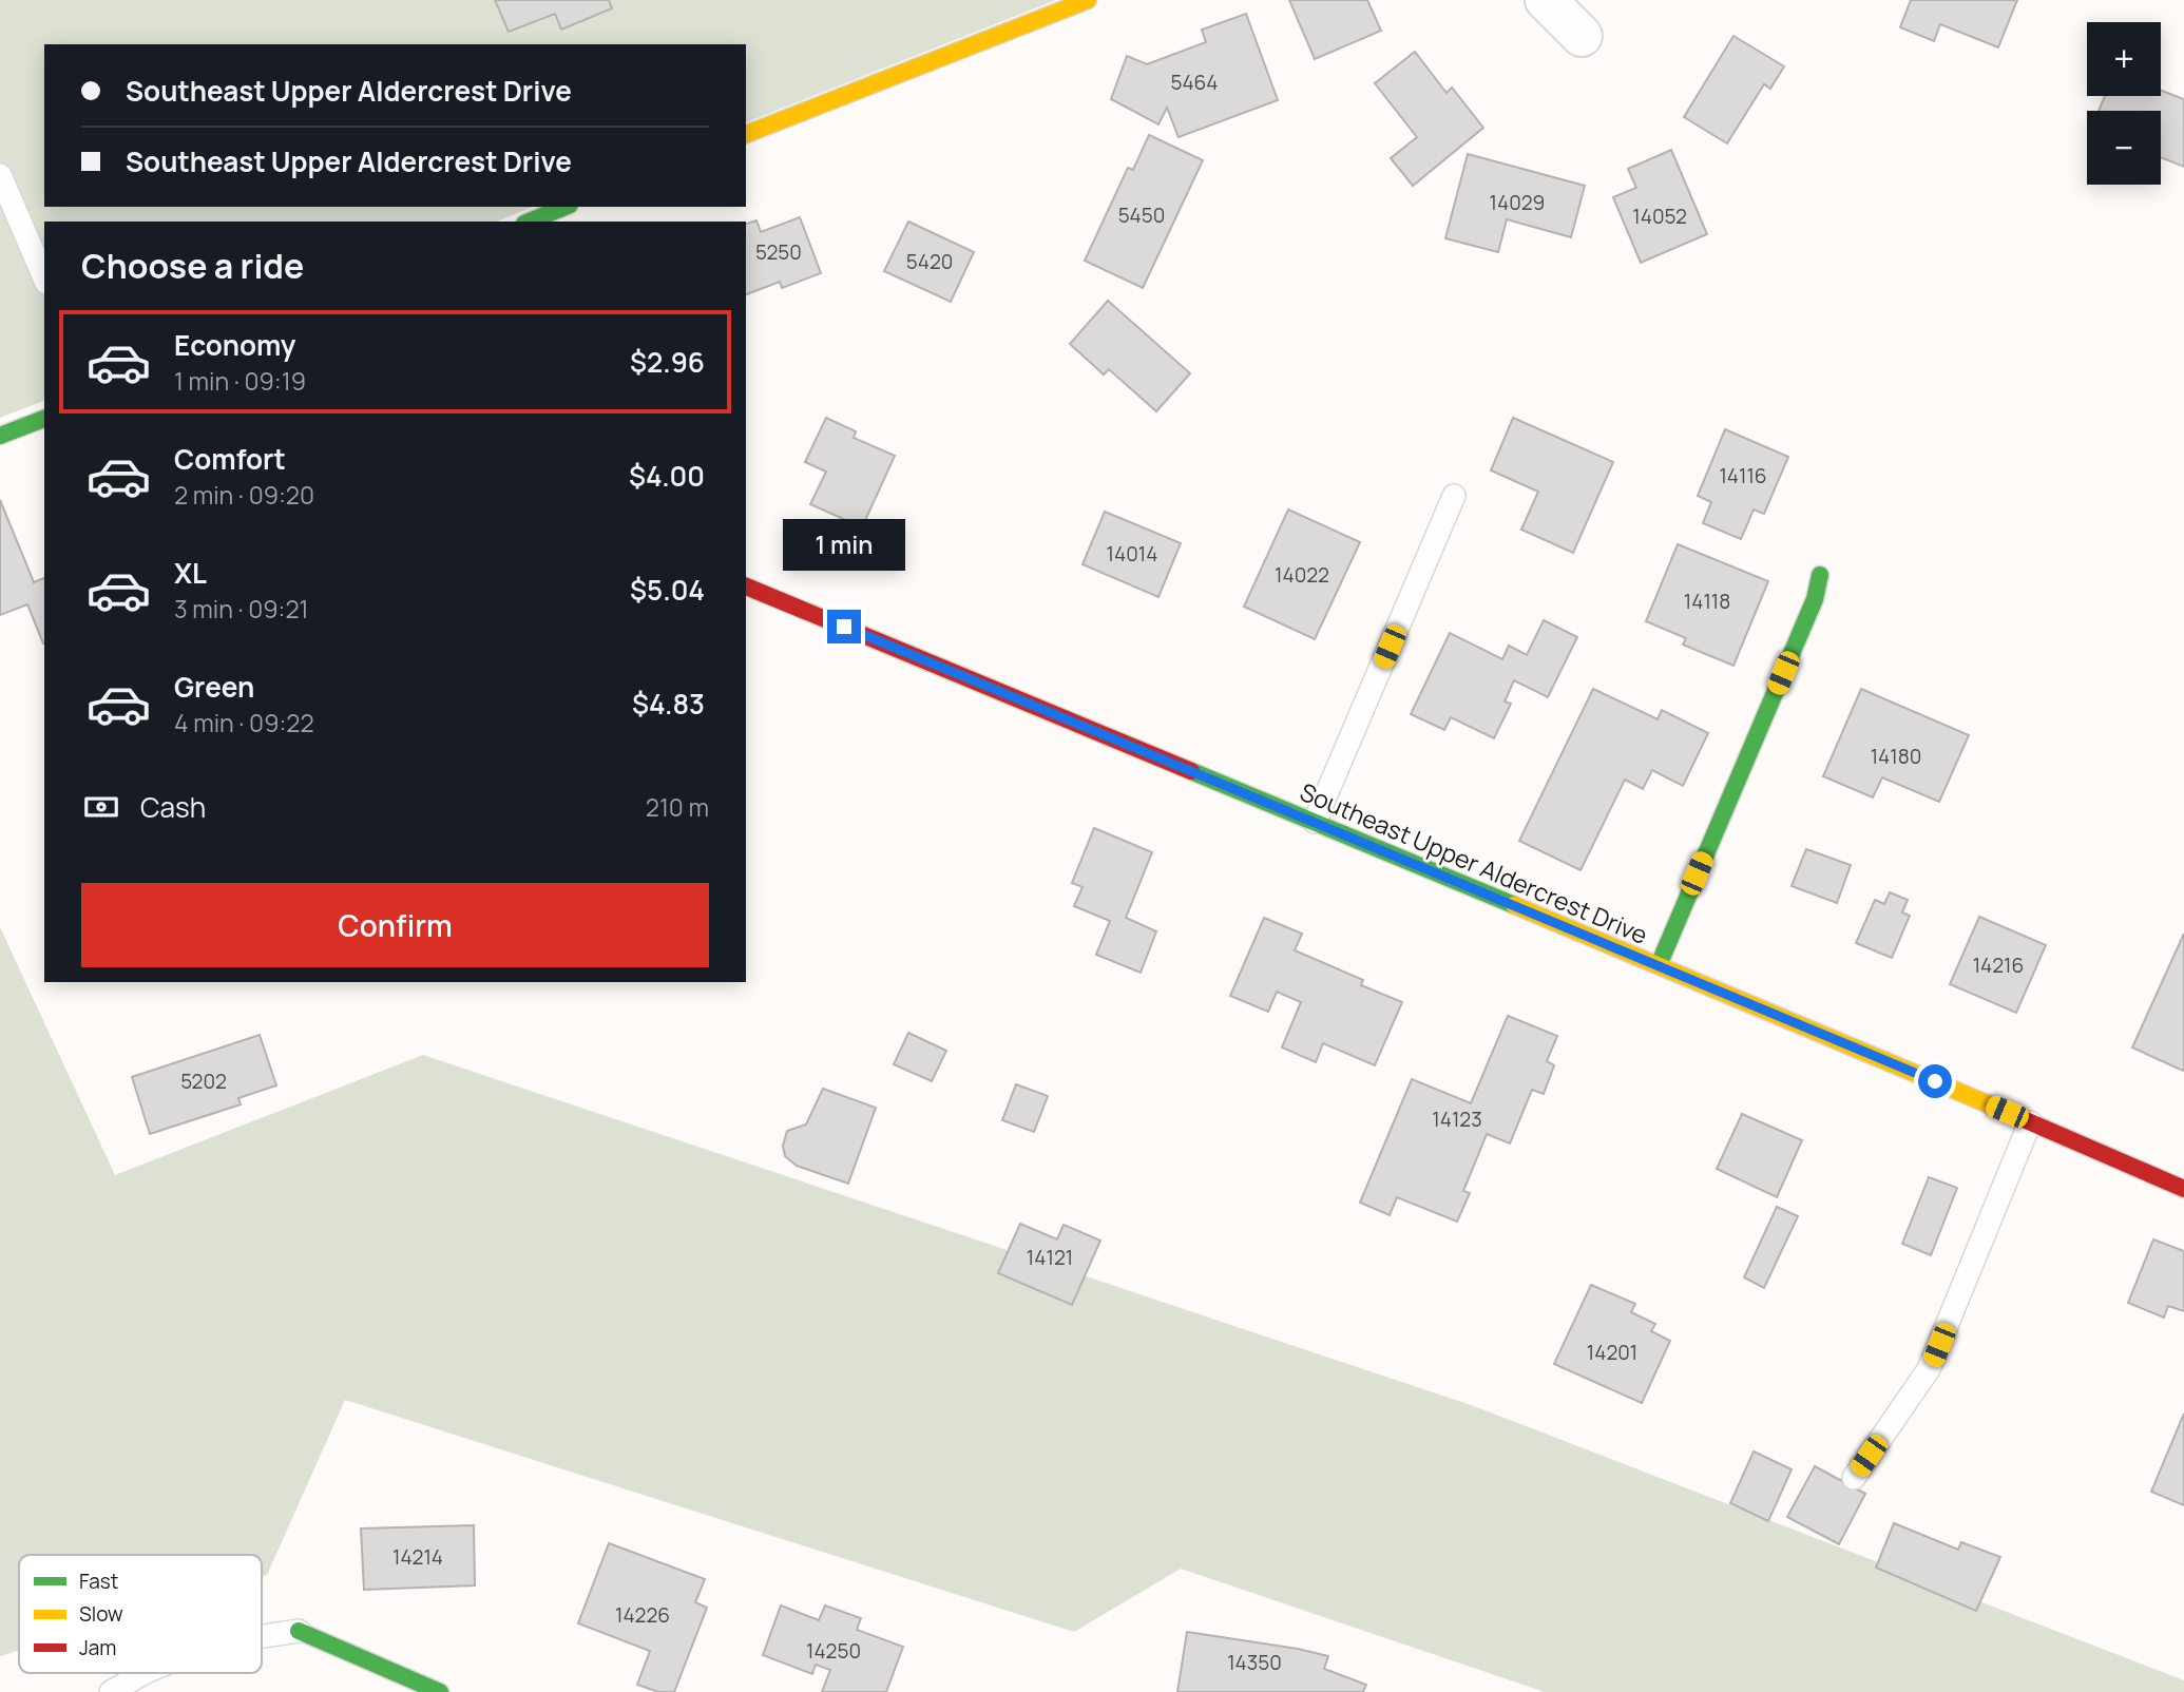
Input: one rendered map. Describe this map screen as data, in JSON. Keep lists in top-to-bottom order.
{
  "streets": {
    "street": ["Southeast Upper Aldercrest Drive"]
  },
  "house_numbers": [
    "5464",
    "14029",
    "5450",
    "14052",
    "5250",
    "5420",
    "14116",
    "14014",
    "14022",
    "14118",
    "14180",
    "14216",
    "5202",
    "14123",
    "14121",
    "14201",
    "14214",
    "14226",
    "14250",
    "14350"
  ],
  "legend": ["Fast", "Slow", "Jam"],
  "page": {
    "map_buttons": ["+", "−"],
    "banner": ["Southeast Upper Aldercrest Drive", "Southeast Upper Aldercrest Drive"],
    "heading": "Choose a ride",
    "list": [
      {
        "name": "Economy",
        "note": "1 min · 09:19",
        "value": "$2.96"
      },
      {
        "name": "Comfort",
        "note": "2 min · 09:20",
        "value": "$4.00"
      },
      {
        "name": "XL",
        "note": "3 min · 09:21",
        "value": "$5.04"
      },
      {
        "name": "Green",
        "note": "4 min · 09:22",
        "value": "$4.83"
      }
    ],
    "bubble": "1 min",
    "pay": ["Cash", "210 m"],
    "buttons": "Confirm"
  }
}
